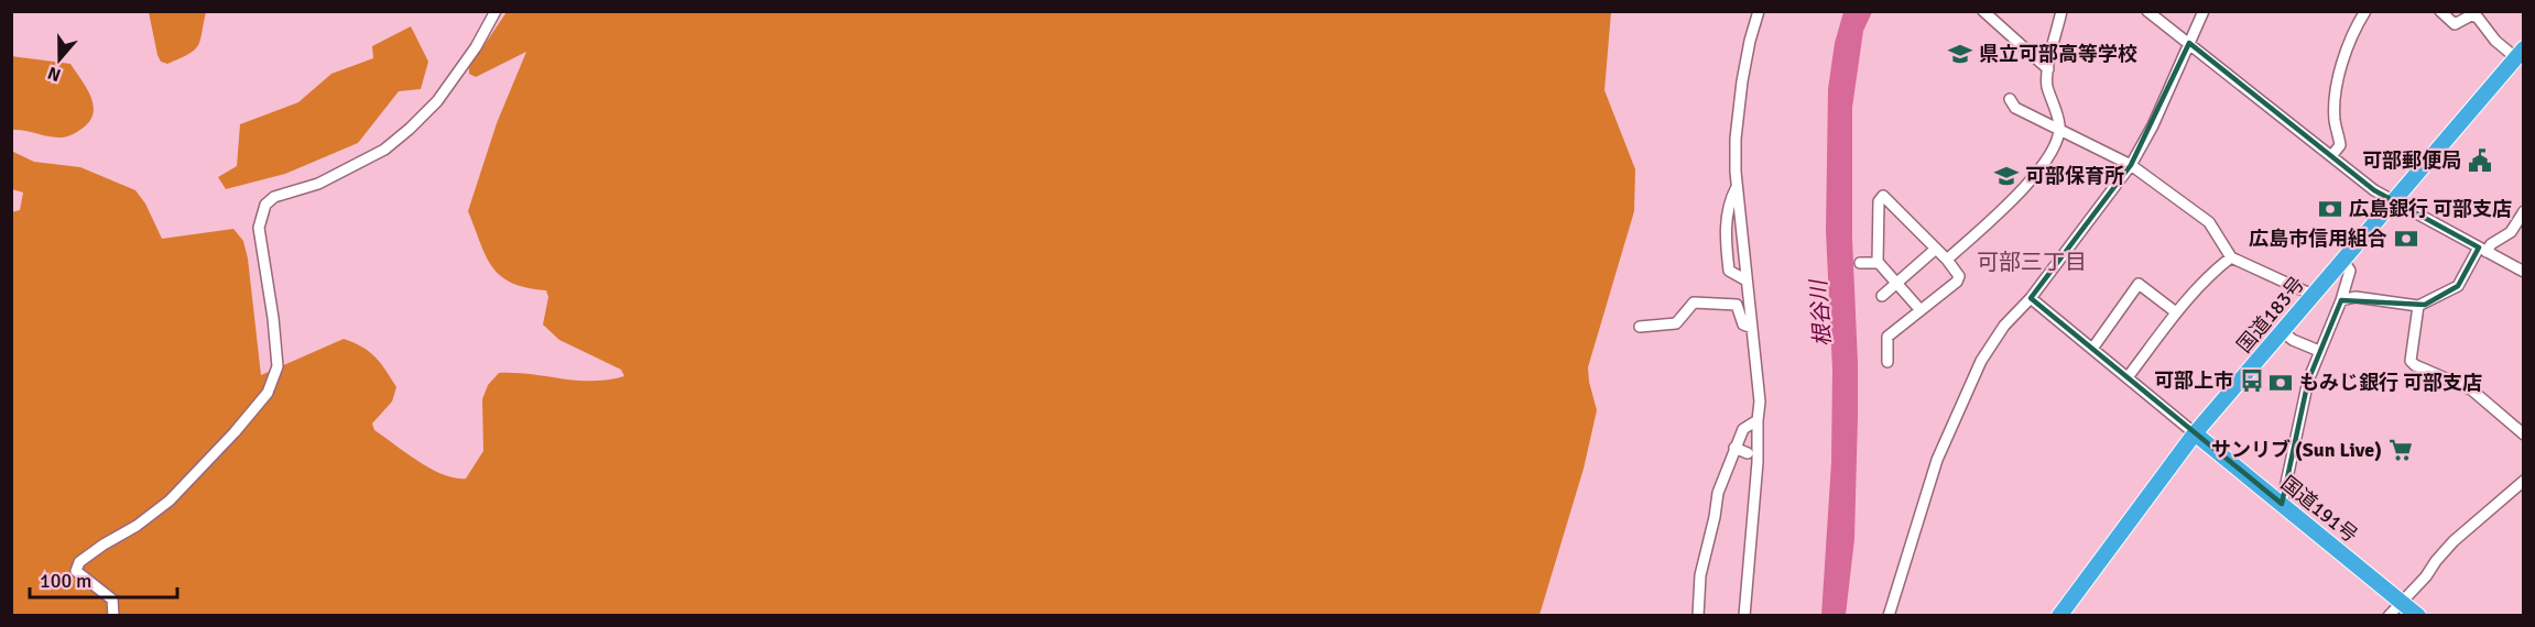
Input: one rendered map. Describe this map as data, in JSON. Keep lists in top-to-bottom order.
{
  "streets": {
    "highway": ["国道183号", "国道191号"]
  },
  "crossings": [
    ["国道183号", "国道191号"]
  ],
  "districts": ["可部三丁目"],
  "water": ["根谷川"],
  "places": {
    "school or university": ["県立可部高等学校", "可部保育所"],
    "public building": ["可部郵便局"],
    "bank": ["広島銀行 可部支店", "広島市信用組合", "もみじ銀行 可部支店"],
    "bus stop": ["可部上市"],
    "supermarket": ["サンリブ (Sun Live)"]
  },
  "scale_bar": "100 m",
  "north": "bottom"
}
